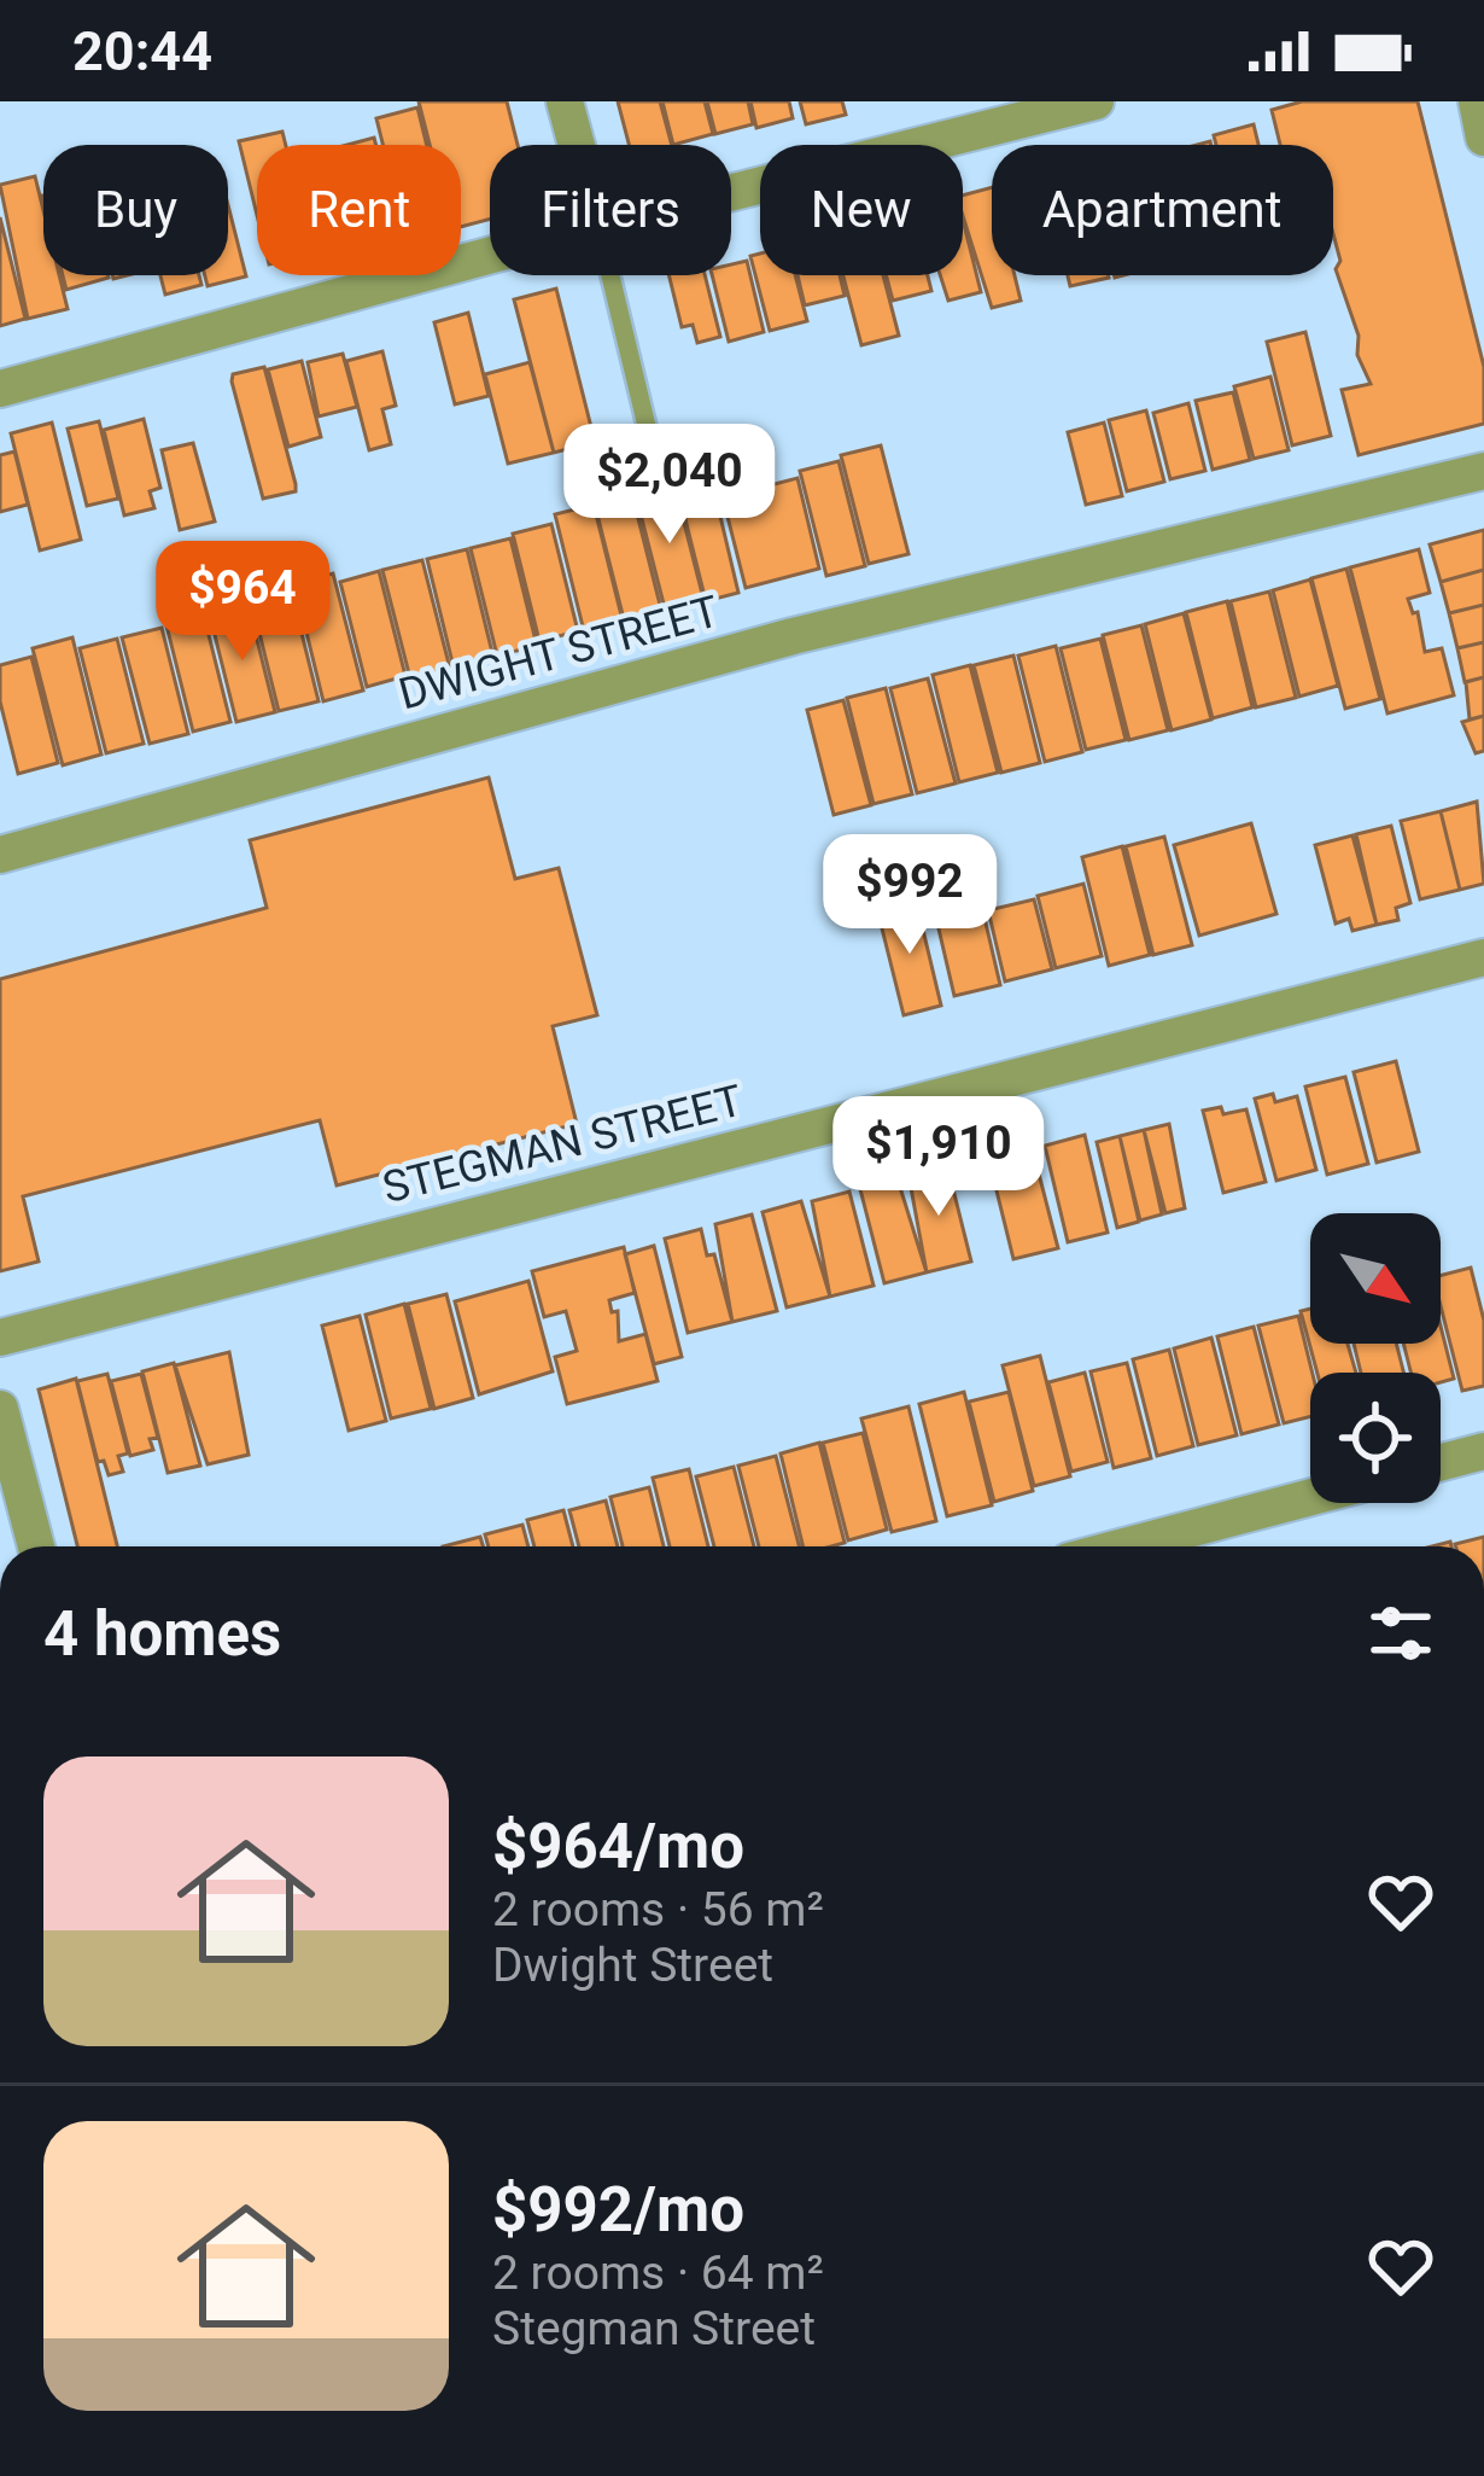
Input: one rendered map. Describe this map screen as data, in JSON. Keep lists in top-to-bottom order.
{
  "streets": {
    "street": ["DWIGHT STREET", "STEGMAN STREET"]
  },
  "north": "bottom right",
  "page": {
    "status": "20:44",
    "chip": [
      "Buy",
      "Rent",
      "Filters",
      "New",
      "Apartment"
    ],
    "price": [
      "$2,040",
      "$964",
      "$992",
      "$1,910"
    ],
    "heading": "4 homes",
    "list": [
      {
        "name": "$964/mo",
        "note": "2 rooms · 56 m² · Dwight Street"
      },
      {
        "name": "$992/mo",
        "note": "2 rooms · 64 m² · Stegman Street"
      }
    ]
  }
}
